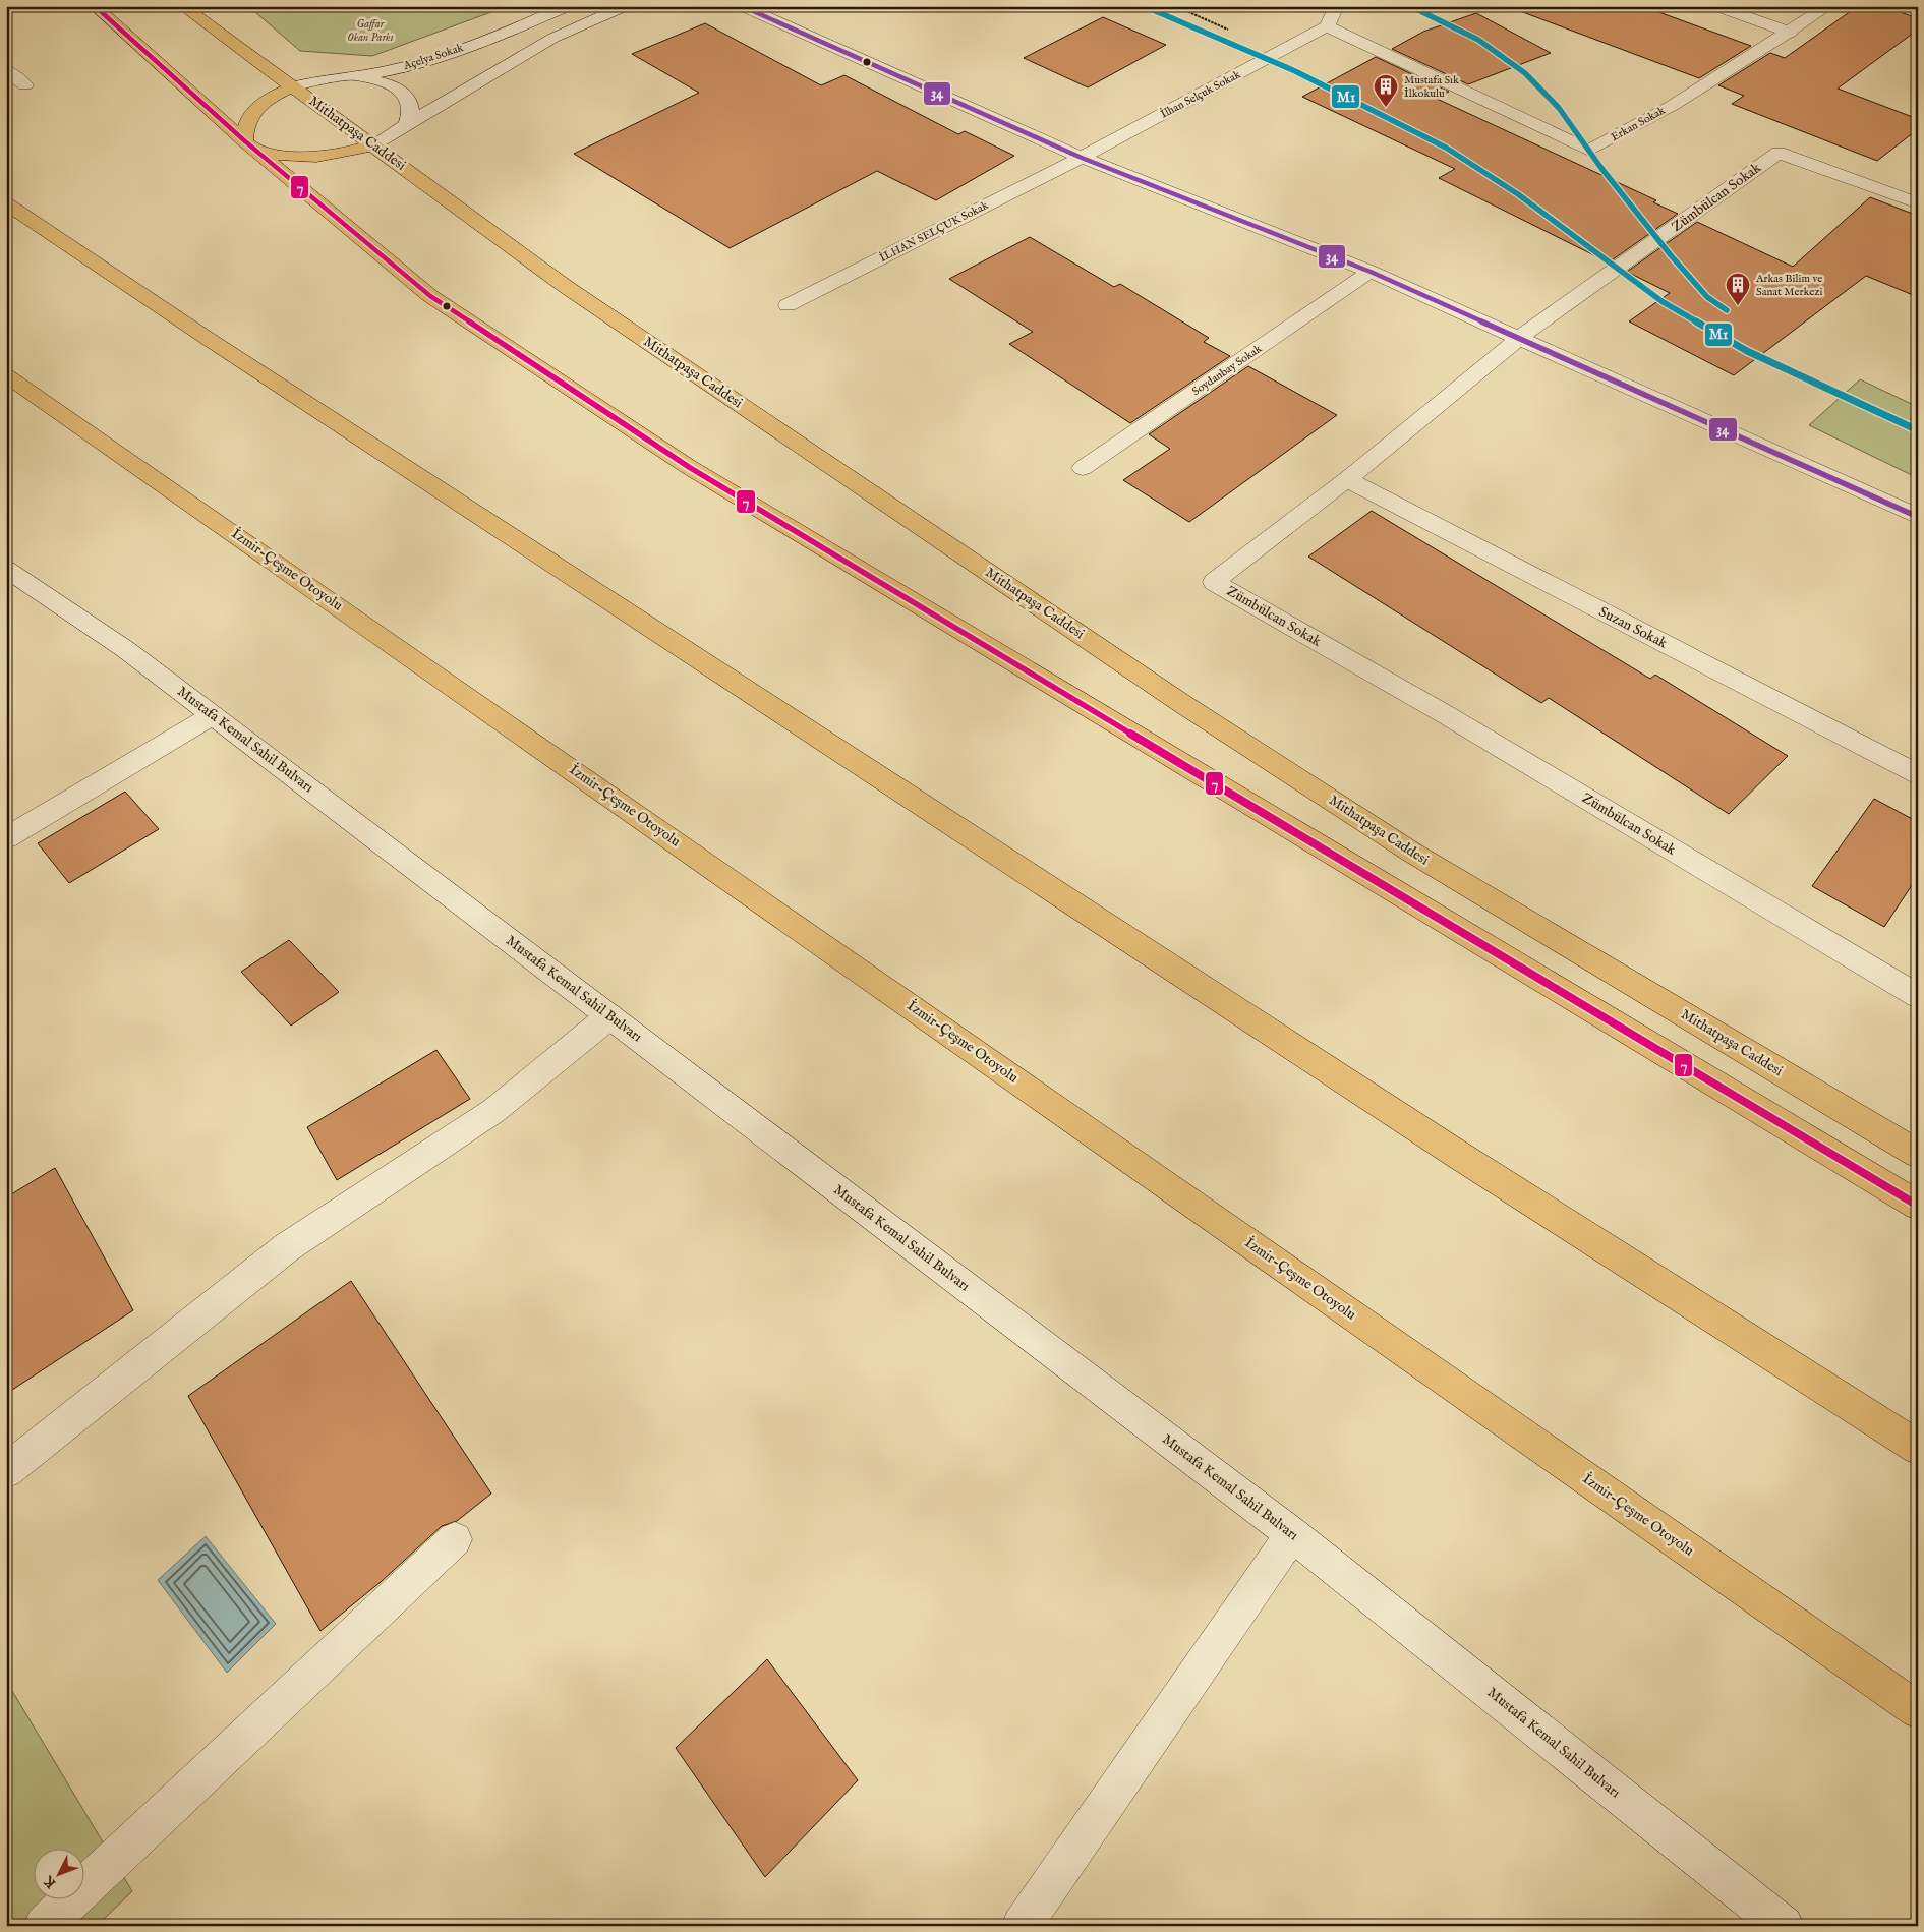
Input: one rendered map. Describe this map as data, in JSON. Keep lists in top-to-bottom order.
{
  "streets": {
    "main road": ["Mithatpaşa Caddesi", "İzmir-Çeşme Otoyolu"],
    "street": [
      "Açelya Sokak",
      "İlhan Selçuk Sokak",
      "Erkan Sokak",
      "Zümbülcan Sokak",
      "İLHAN SELÇUK Sokak",
      "Soydanbay Sokak",
      "Suzan Sokak",
      "Mustafa Kemal Sahil Bulvarı"
    ]
  },
  "crossings": [
    ["Açelya Sokak", "Mithatpaşa Caddesi"],
    ["İlhan Selçuk Sokak", "Erkan Sokak"],
    ["İlhan Selçuk Sokak", "İLHAN SELÇUK Sokak"],
    ["Zümbülcan Sokak", "Suzan Sokak"]
  ],
  "parks": ["Gaffar Okan Parkı"],
  "places": {
    "building": ["Mustafa Sık İlkokulu", "Arkas Bilim ve Sanat Merkezi"]
  },
  "lines": ["transit line M1", "transit line 7", "transit line 34"],
  "north": "bottom left"
}
